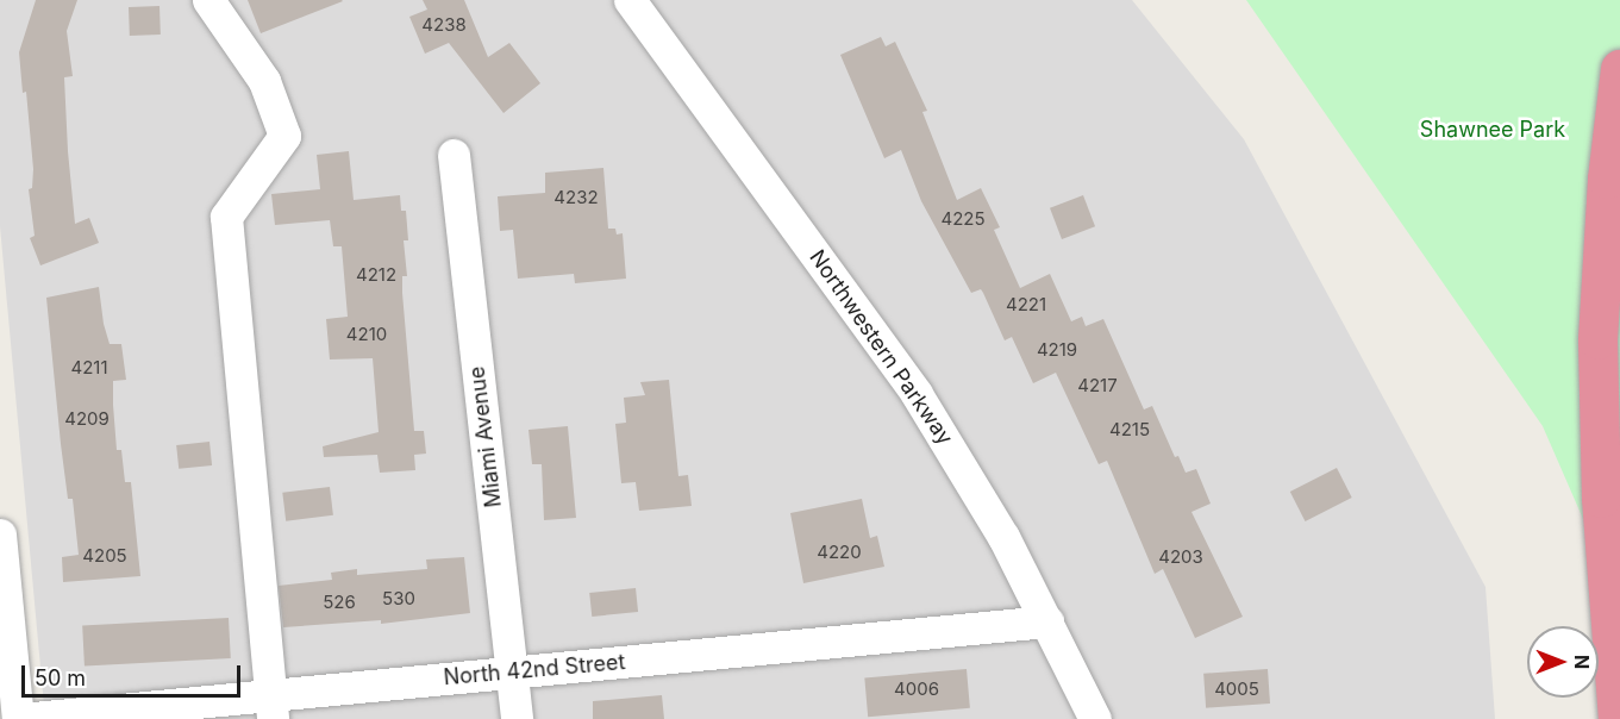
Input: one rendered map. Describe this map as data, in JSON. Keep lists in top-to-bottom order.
{
  "streets": {
    "street": ["Northwestern Parkway", "Miami Avenue", "North 42nd Street"]
  },
  "crossings": [
    ["Northwestern Parkway", "North 42nd Street"],
    ["Miami Avenue", "North 42nd Street"]
  ],
  "parks": ["Shawnee Park"],
  "house_numbers": [
    "4238",
    "4232",
    "4225",
    "4212",
    "4221",
    "4210",
    "4219",
    "4211",
    "4217",
    "4209",
    "4215",
    "4220",
    "4205",
    "4203",
    "530",
    "526",
    "4006",
    "4005"
  ],
  "scale_bar": "50 m",
  "north": "right"
}
